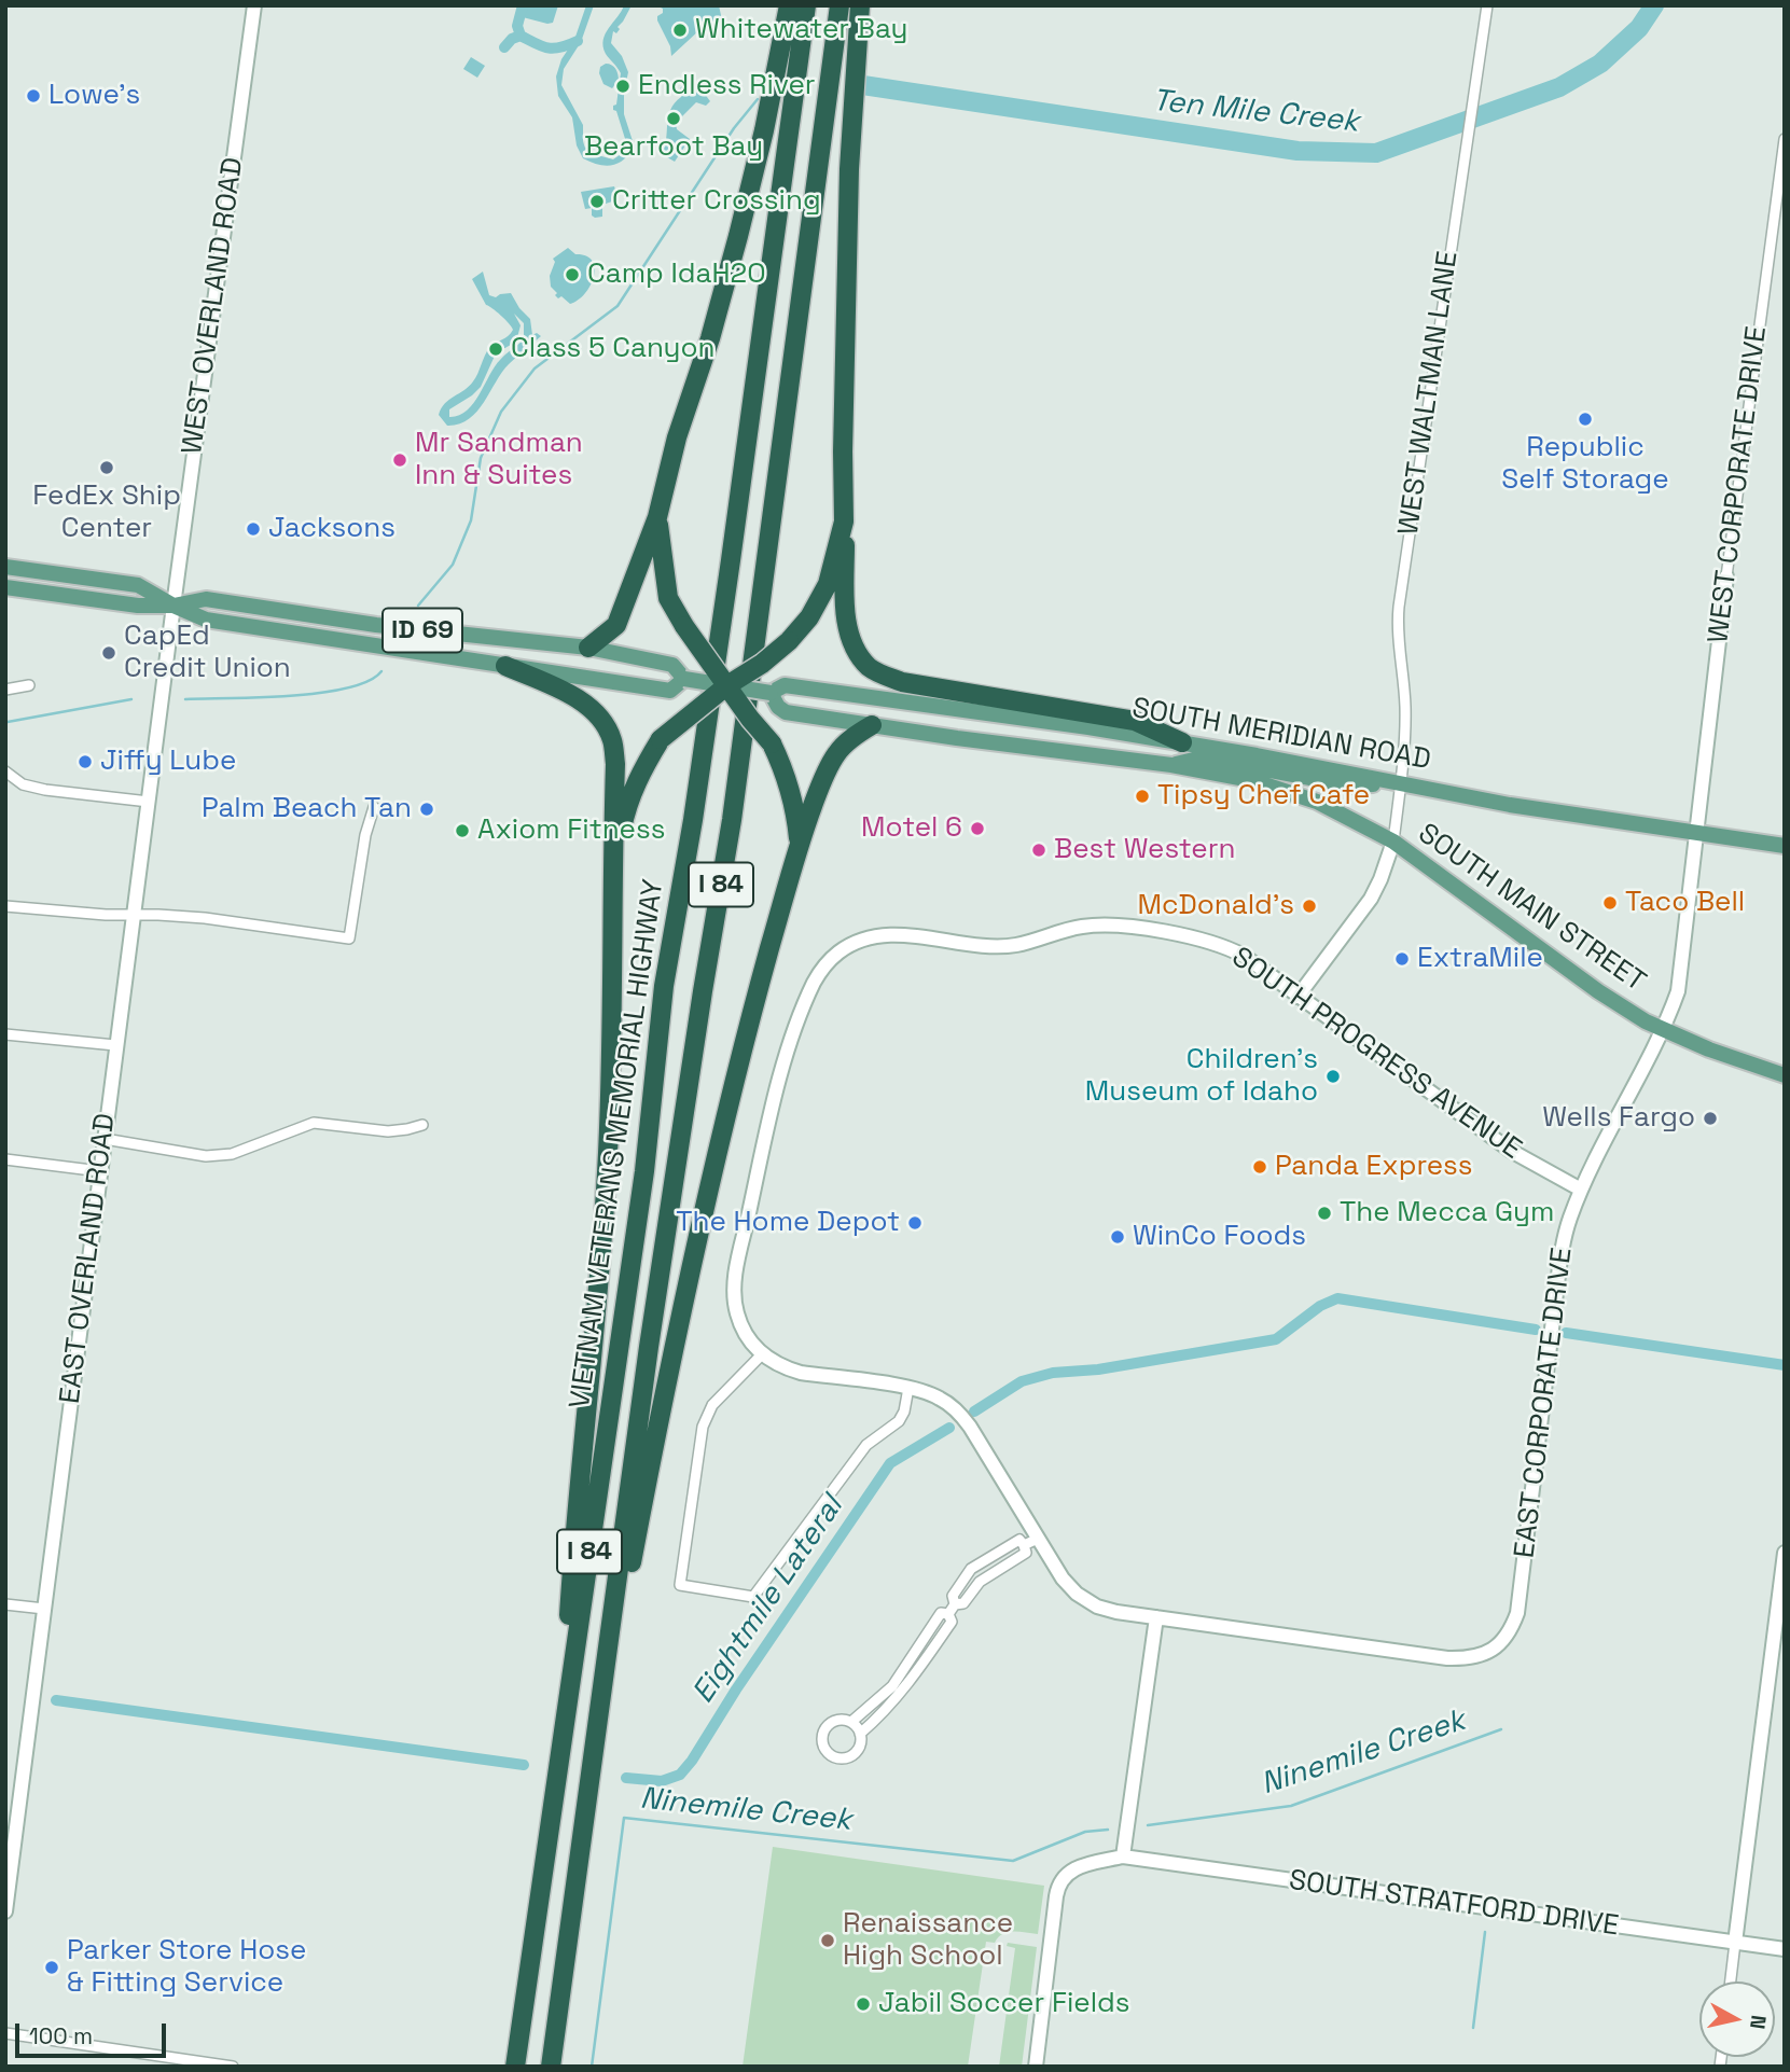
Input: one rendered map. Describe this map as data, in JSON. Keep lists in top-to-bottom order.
{
  "streets": {
    "highway": ["I 84", "VIETNAM VETERANS MEMORIAL HIGHWAY"],
    "main road": ["ID 69", "SOUTH MERIDIAN ROAD", "SOUTH MAIN STREET"],
    "street": [
      "WEST OVERLAND ROAD",
      "WEST WALTMAN LANE",
      "WEST CORPORATE DRIVE",
      "SOUTH PROGRESS AVENUE",
      "EAST OVERLAND ROAD",
      "EAST CORPORATE DRIVE",
      "SOUTH STRATFORD DRIVE"
    ]
  },
  "crossings": [
    ["WEST OVERLAND ROAD", "SOUTH MERIDIAN ROAD"],
    ["WEST OVERLAND ROAD", "EAST OVERLAND ROAD"],
    ["WEST WALTMAN LANE", "SOUTH MERIDIAN ROAD"],
    ["WEST WALTMAN LANE", "SOUTH MAIN STREET"],
    ["WEST CORPORATE DRIVE", "SOUTH MERIDIAN ROAD"],
    ["WEST CORPORATE DRIVE", "EAST CORPORATE DRIVE"],
    ["SOUTH MERIDIAN ROAD", "SOUTH MAIN STREET"],
    ["SOUTH MERIDIAN ROAD", "EAST OVERLAND ROAD"],
    ["SOUTH MERIDIAN ROAD", "EAST CORPORATE DRIVE"],
    ["SOUTH MAIN STREET", "EAST CORPORATE DRIVE"],
    ["SOUTH PROGRESS AVENUE", "EAST CORPORATE DRIVE"]
  ],
  "water": ["Ten Mile Creek", "Eightmile Lateral", "Ninemile Creek"],
  "places": [
    "Whitewater Bay",
    "Endless River",
    "Lowe's",
    "Bearfoot Bay",
    "Critter Crossing",
    "Camp IdaH2O",
    "Class 5 Canyon",
    "Republic Self Storage",
    "Mr Sandman Inn & Suites",
    "FedEx Ship Center",
    "Jacksons",
    "CapEd Credit Union",
    "Jiffy Lube",
    "Tipsy Chef Cafe",
    "Palm Beach Tan",
    "Motel 6",
    "Axiom Fitness",
    "Best Western",
    "Taco Bell",
    "McDonald's",
    "ExtraMile",
    "Children's Museum of Idaho",
    "Wells Fargo",
    "Panda Express",
    "The Mecca Gym",
    "The Home Depot",
    "WinCo Foods",
    "Renaissance High School",
    "Parker Store Hose & Fitting Service",
    "Jabil Soccer Fields"
  ],
  "scale_bar": "100 m",
  "north": "right"
}
